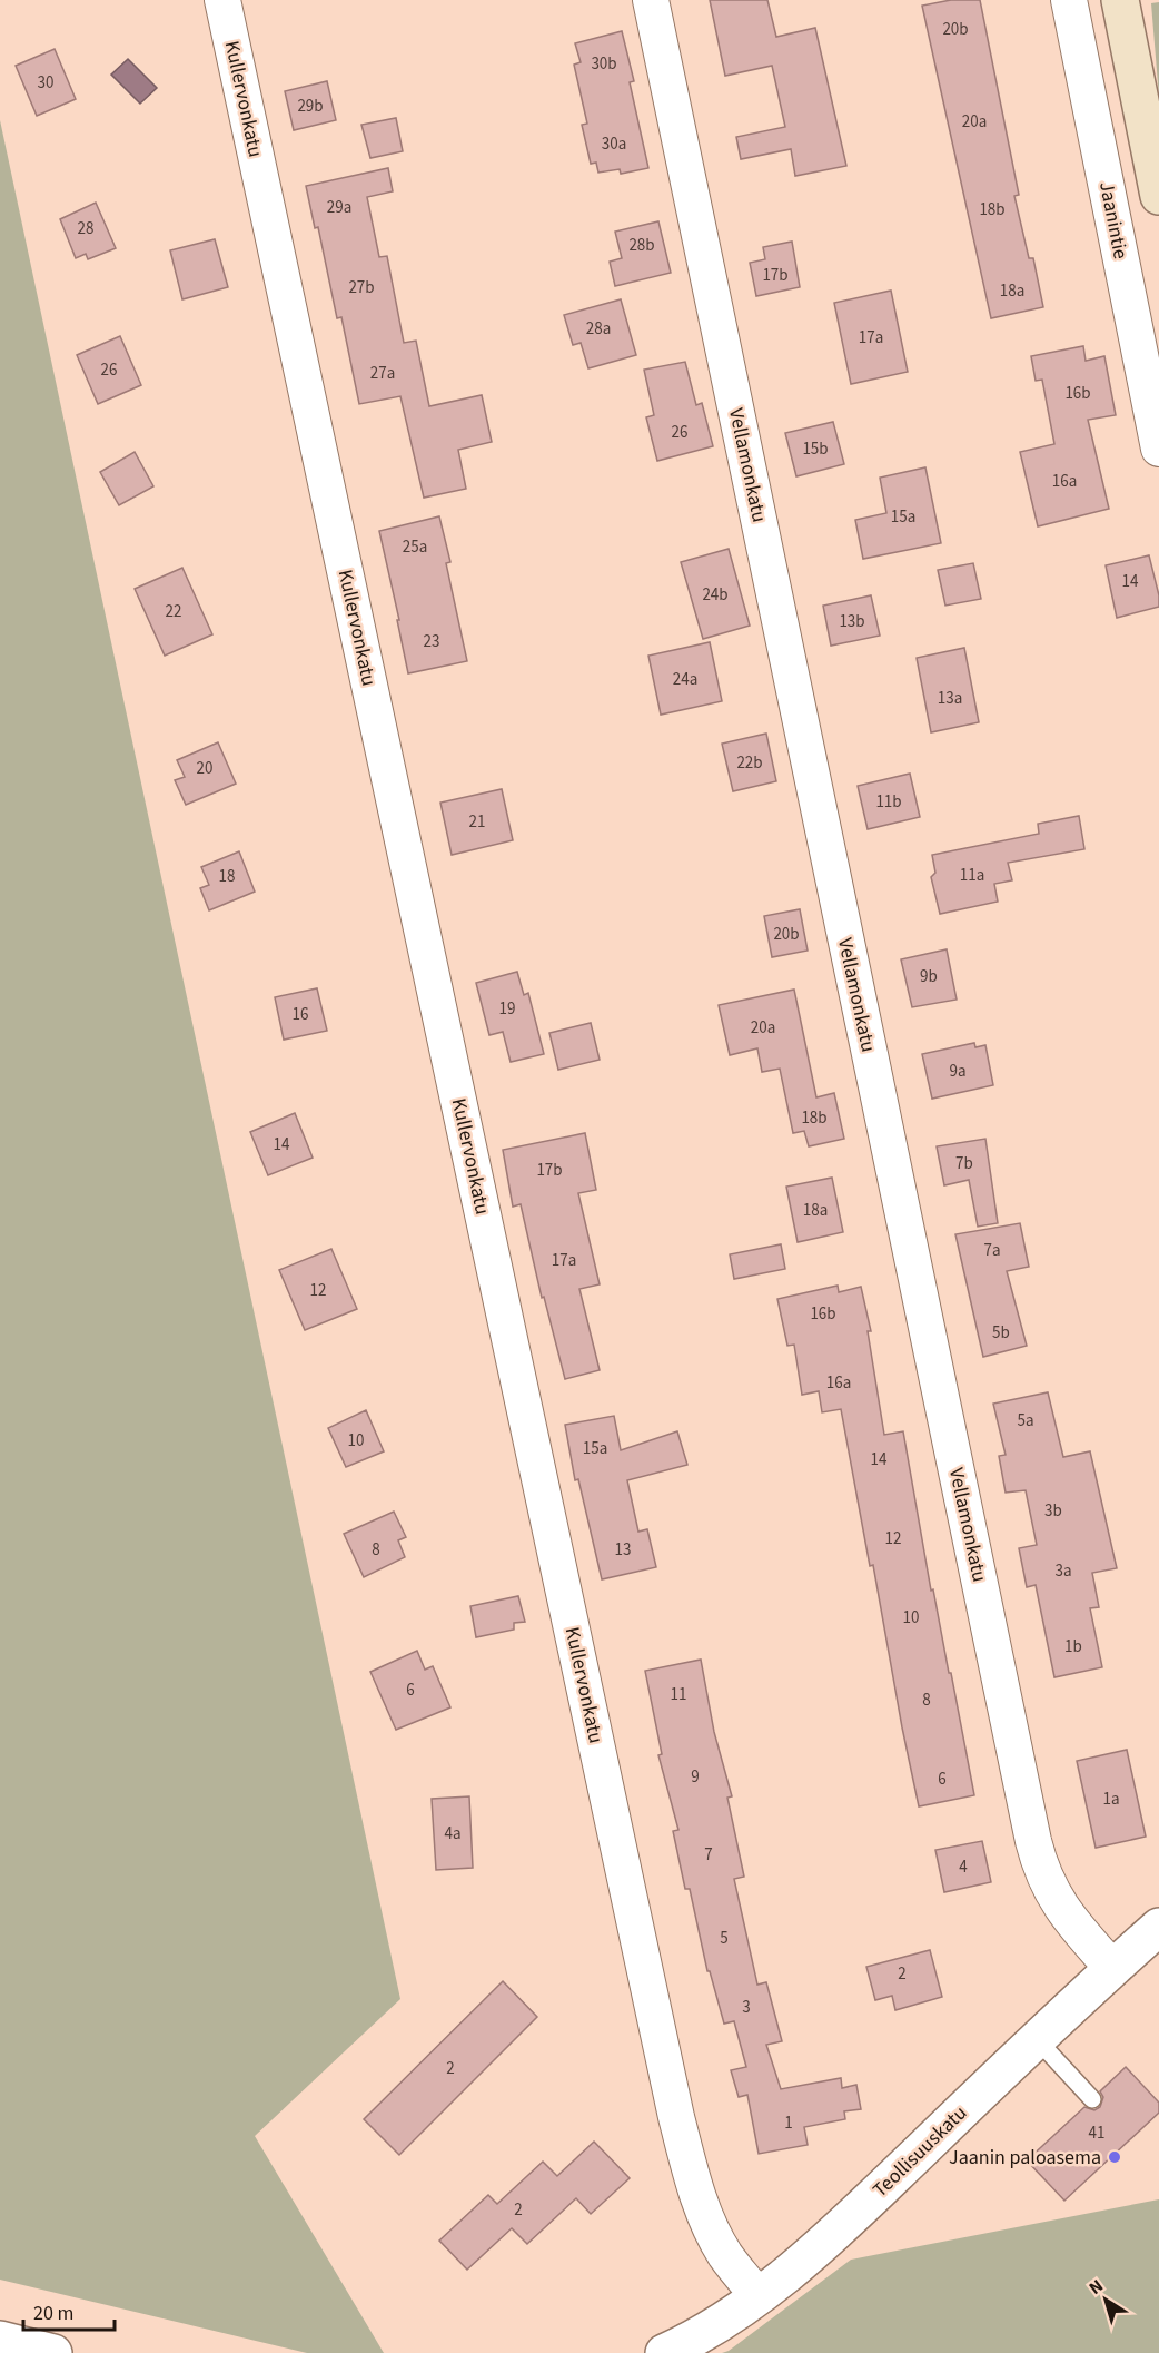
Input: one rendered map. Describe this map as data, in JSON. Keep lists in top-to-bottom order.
{
  "streets": {
    "street": [
      "Kullervonkatu",
      "Jaanintie",
      "Vellamonkatu",
      "Teollisuuskatu"
    ]
  },
  "crossings": [
    ["Kullervonkatu", "Teollisuuskatu"],
    ["Vellamonkatu", "Teollisuuskatu"]
  ],
  "places": ["Jaanin paloasema"],
  "house_numbers": [
    "20b",
    "30b",
    "30",
    "29b",
    "20a",
    "30a",
    "29a",
    "18b",
    "28",
    "28b",
    "17b",
    "27b",
    "18a",
    "28a",
    "17a",
    "26",
    "27a",
    "16b",
    "26",
    "15b",
    "16a",
    "15a",
    "25a",
    "14",
    "24b",
    "22",
    "13b",
    "23",
    "24a",
    "13a",
    "22b",
    "20",
    "11b",
    "21",
    "11a",
    "18",
    "20b",
    "9b",
    "19",
    "16",
    "20a",
    "9a",
    "18b",
    "14",
    "7b",
    "17b",
    "18a",
    "7a",
    "17a",
    "12",
    "16b",
    "5b",
    "16a",
    "5a",
    "10",
    "15a",
    "14",
    "3b",
    "12",
    "8",
    "13",
    "3a",
    "10",
    "1b",
    "6",
    "11",
    "8",
    "9",
    "6",
    "1a",
    "4a",
    "7",
    "4",
    "5",
    "2",
    "3",
    "2",
    "1",
    "41",
    "2"
  ],
  "scale_bar": "20 m",
  "north": "top left"
}
